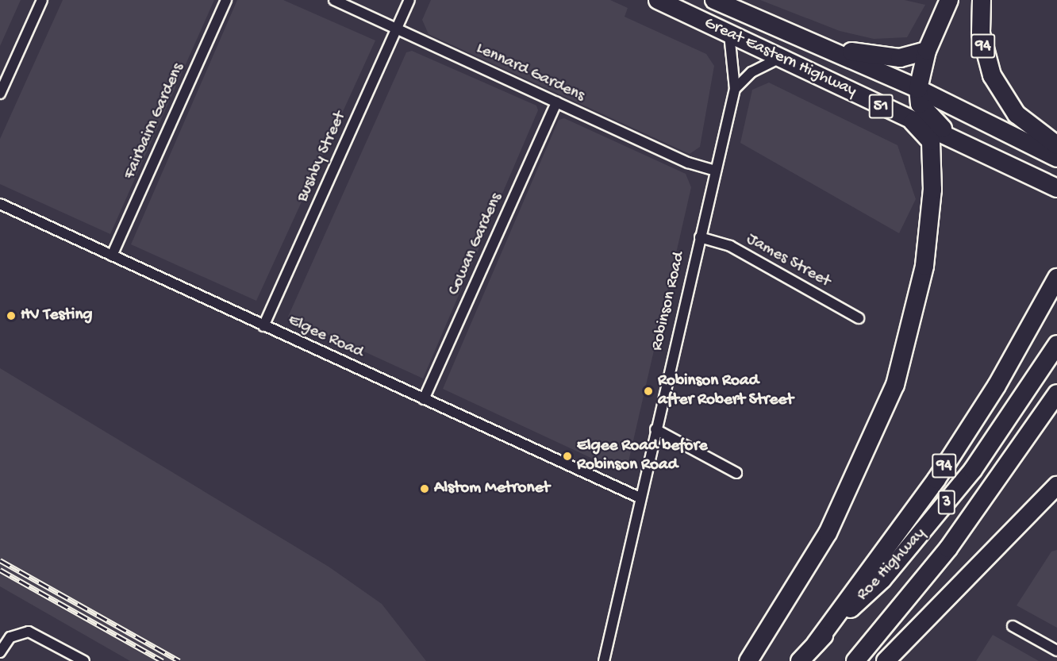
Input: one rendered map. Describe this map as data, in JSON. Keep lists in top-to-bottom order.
{
  "streets": {
    "highway": [
      "94",
      "Great Eastern Highway",
      "51",
      "3",
      "Roe Highway"
    ],
    "street": [
      "Lennard Gardens",
      "Fairbairn Gardens",
      "Bushby Street",
      "Cowan Gardens",
      "James Street",
      "Robinson Road",
      "Elgee Road"
    ]
  },
  "crossings": [
    ["94", "Roe Highway"],
    ["Great Eastern Highway", "Robinson Road"],
    ["Lennard Gardens", "Bushby Street"],
    ["Lennard Gardens", "Cowan Gardens"],
    ["Lennard Gardens", "Robinson Road"],
    ["Fairbairn Gardens", "Elgee Road"],
    ["Bushby Street", "Elgee Road"],
    ["Cowan Gardens", "Elgee Road"],
    ["James Street", "Robinson Road"],
    ["Robinson Road", "Elgee Road"]
  ],
  "places": [
    "HV Testing",
    "Robinson Road after Robert Street",
    "Elgee Road before Robinson Road",
    "Alstom Metronet"
  ]
}
